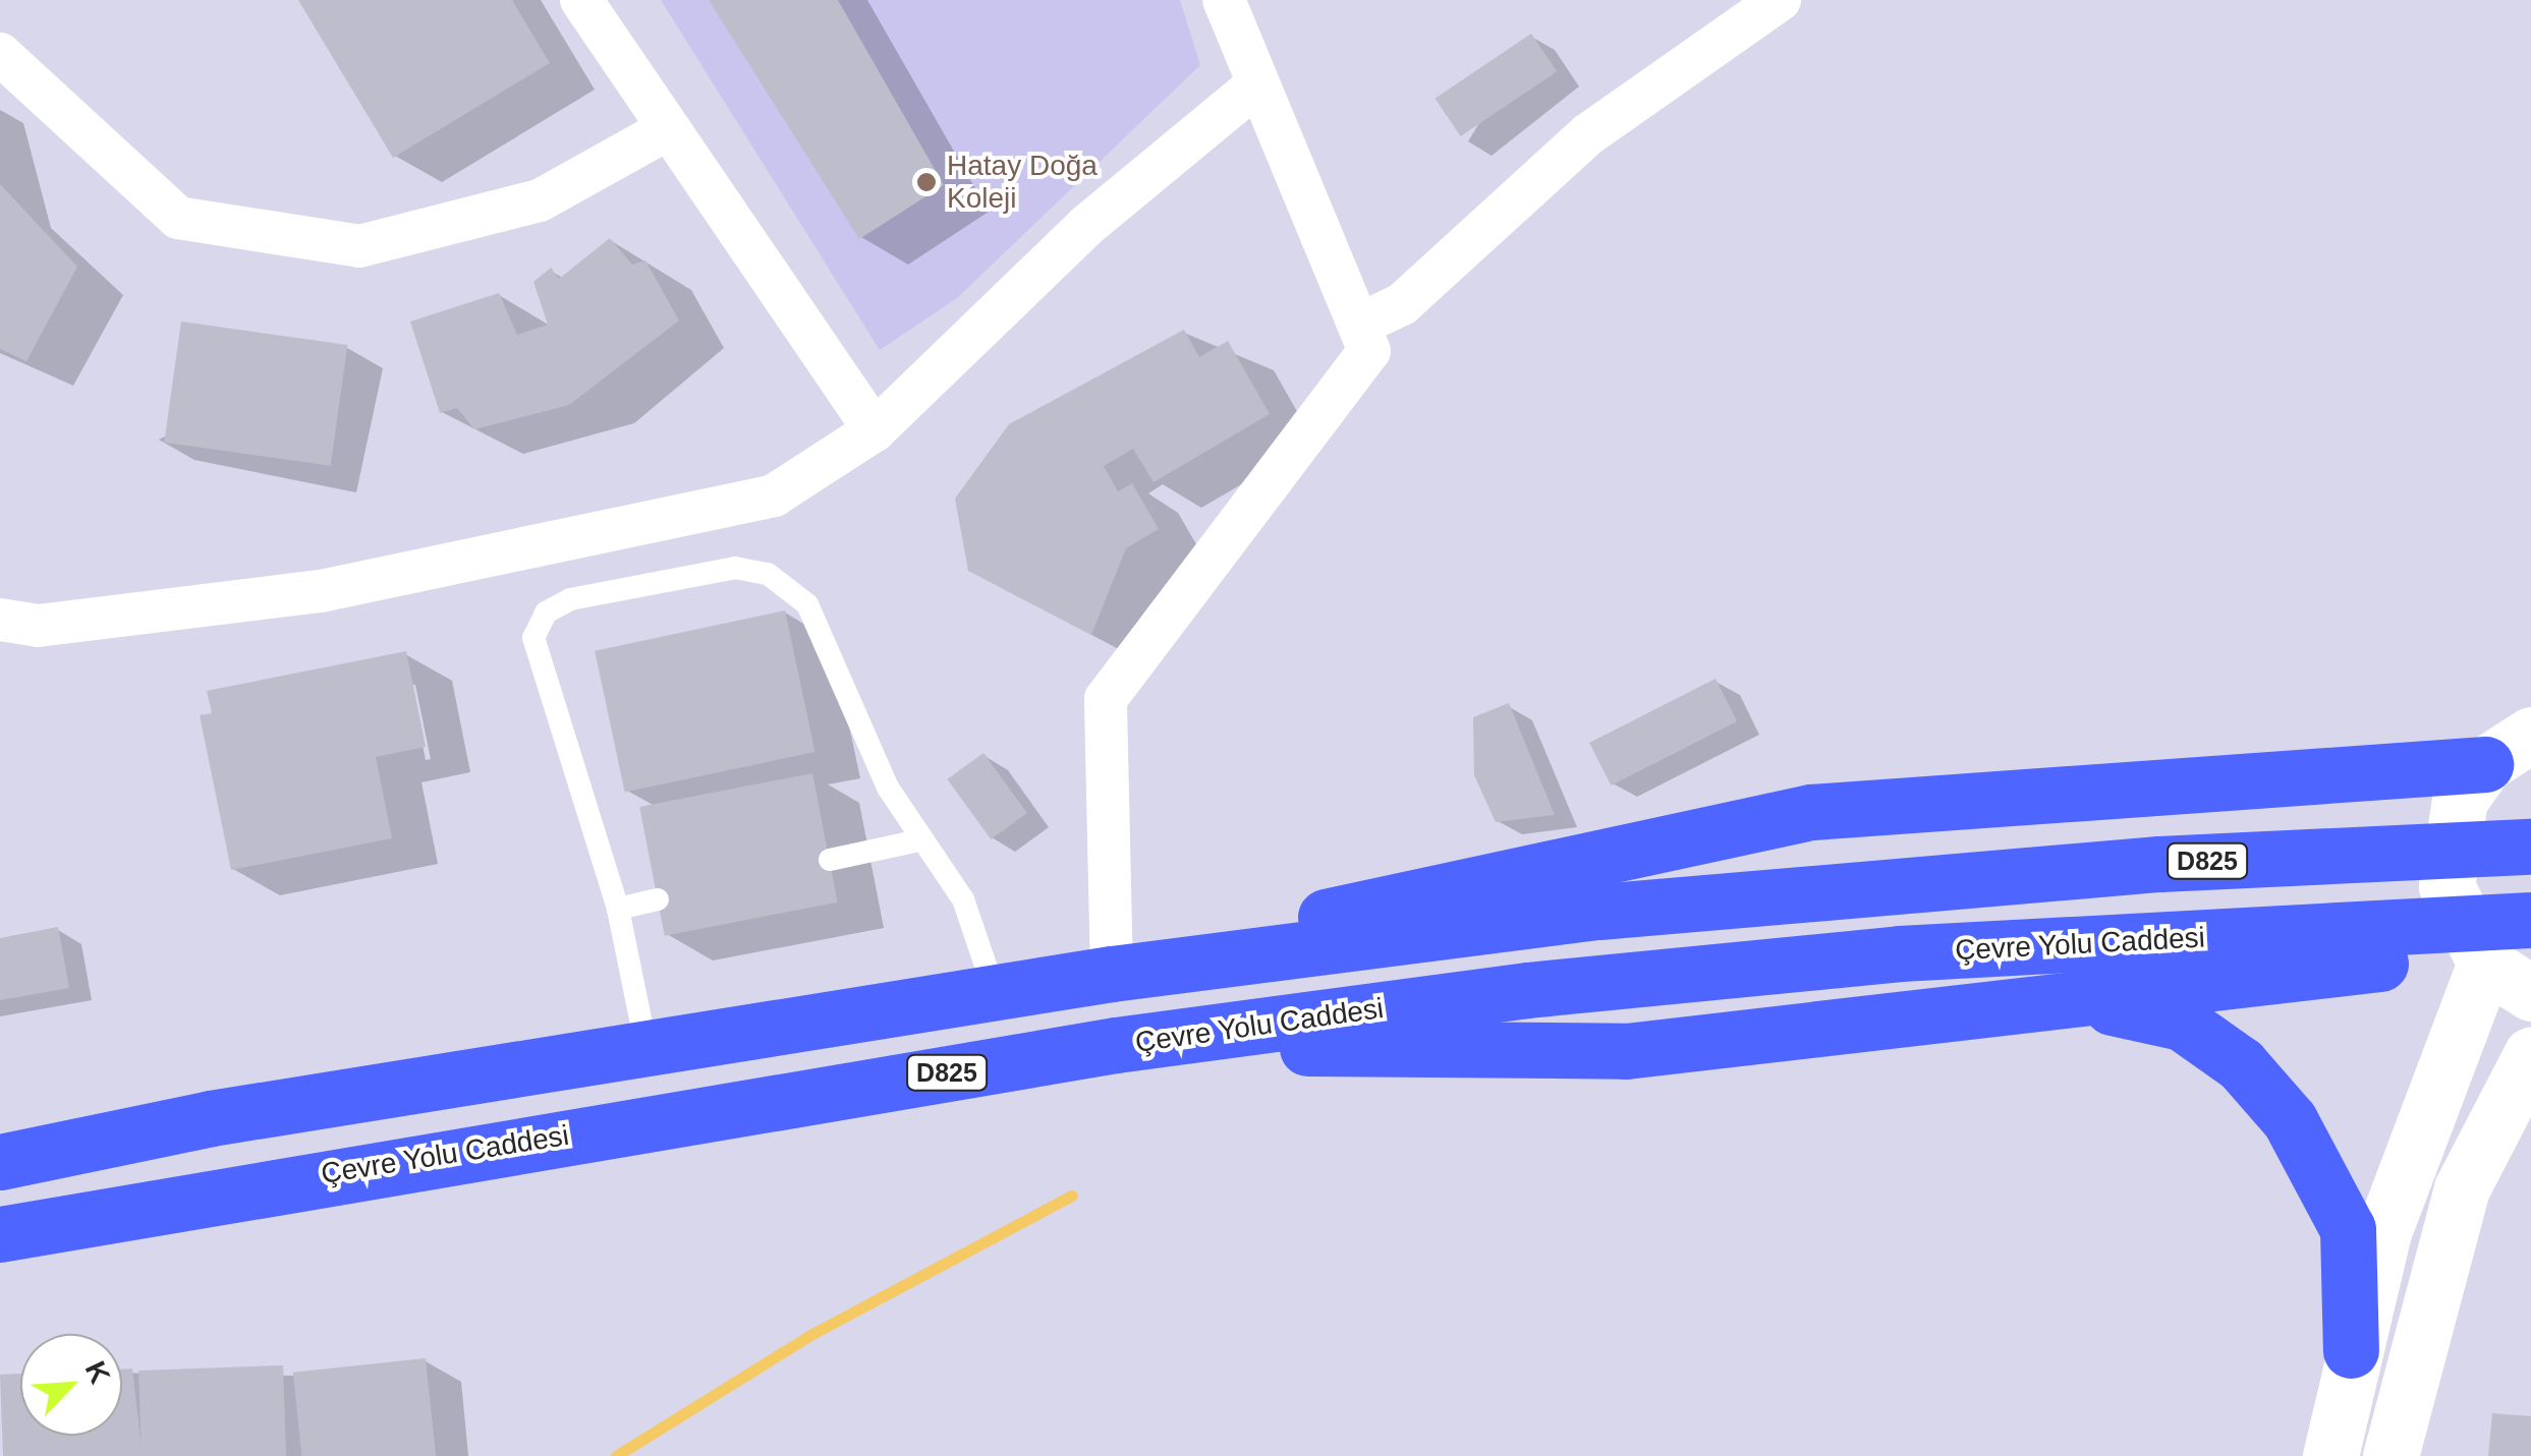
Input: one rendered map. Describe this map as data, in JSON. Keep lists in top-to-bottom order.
{
  "streets": {
    "highway": ["D825", "Çevre Yolu Caddesi"]
  },
  "places": ["Hatay Doğa Koleji"],
  "north": "top right"
}
